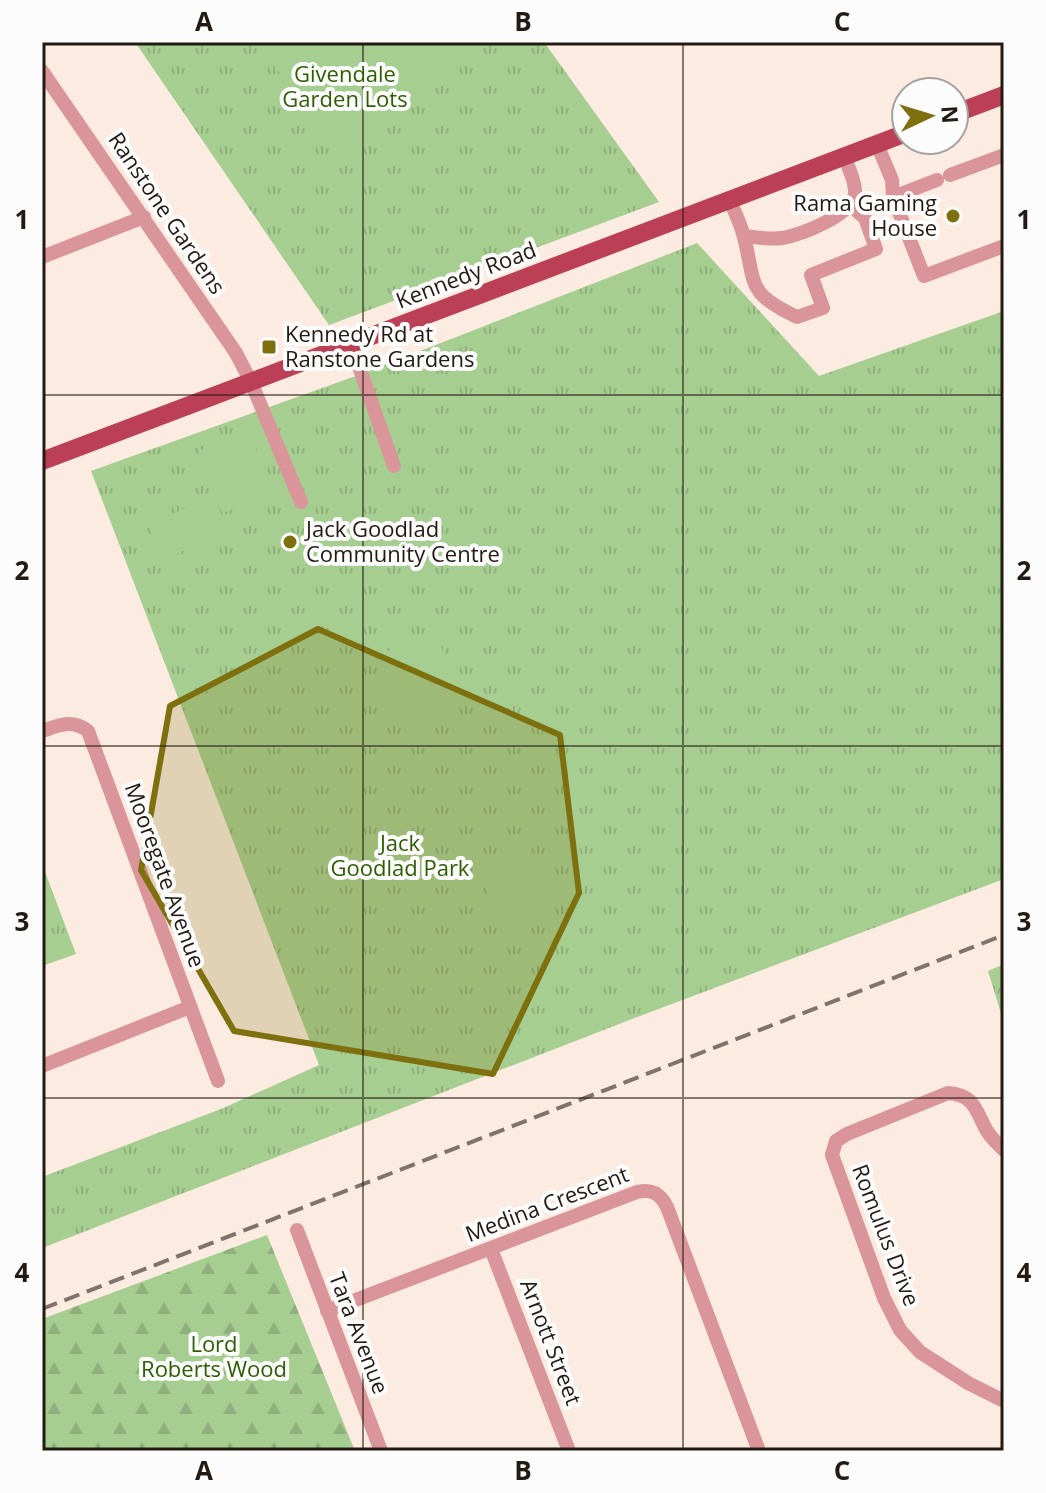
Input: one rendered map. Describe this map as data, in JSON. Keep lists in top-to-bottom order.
{
  "streets": {
    "main road": ["Kennedy Road"],
    "street": [
      "Ranstone Gardens",
      "Mooregate Avenue",
      "Medina Crescent",
      "Romulus Drive",
      "Tara Avenue",
      "Arnott Street"
    ]
  },
  "crossings": [
    ["Ranstone Gardens", "Kennedy Road"],
    ["Medina Crescent", "Tara Avenue"],
    ["Medina Crescent", "Arnott Street"]
  ],
  "parks": ["Givendale Garden Lots", "Jack Goodlad Park", "Lord Roberts Wood"],
  "places": {
    "other": ["Rama Gaming House", "Jack Goodlad Community Centre"],
    "transit": ["Kennedy Rd at Ranstone Gardens"]
  },
  "north": "right",
  "grid": {
    "columns": ["A", "B", "C"],
    "rows": [
      "1",
      "2",
      "3",
      "4"
    ]
  }
}
